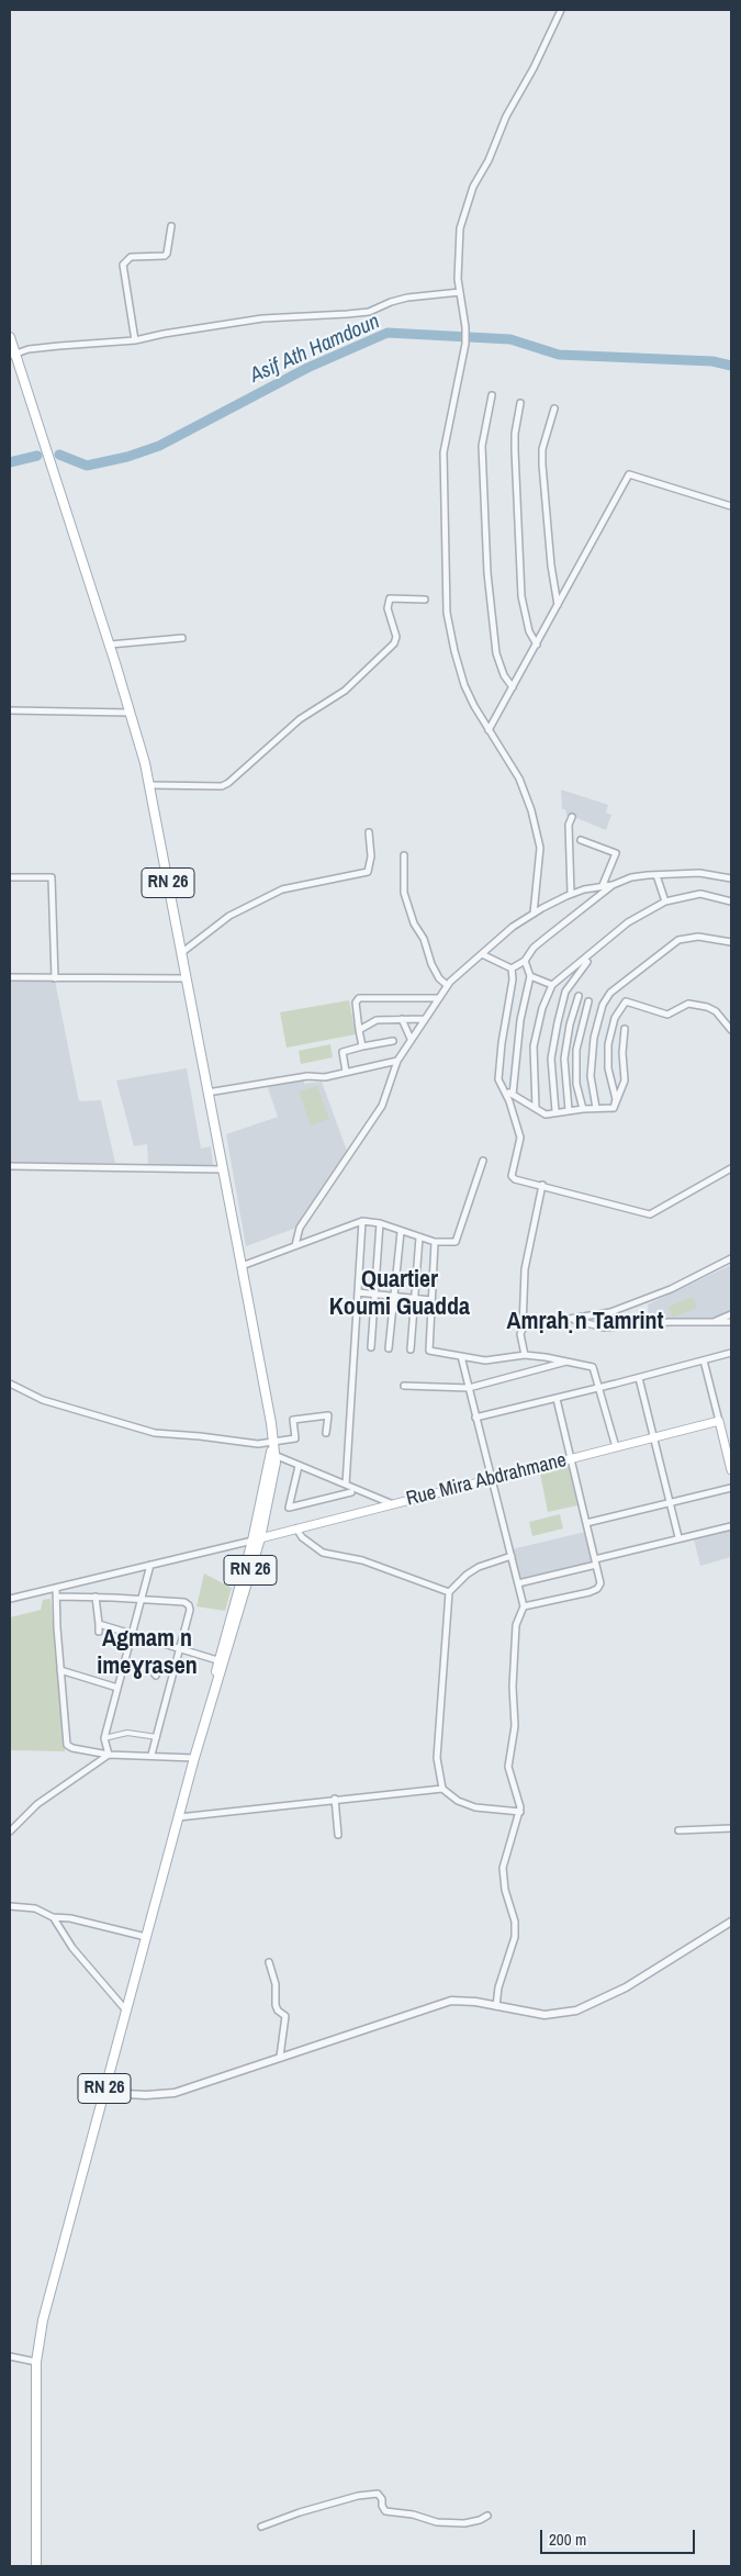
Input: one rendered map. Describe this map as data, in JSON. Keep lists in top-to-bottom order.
{
  "streets": {
    "main road": ["RN 26", "Rue Mira Abdrahmane"]
  },
  "crossings": [
    ["RN 26", "Rue Mira Abdrahmane"]
  ],
  "districts": ["Quartier Koumi Guadda", "Amṛaḥ n Tamrint", "Agmam n imeɣrasen"],
  "water": ["Asif Ath Hamdoun"],
  "scale_bar": "200 m"
}
